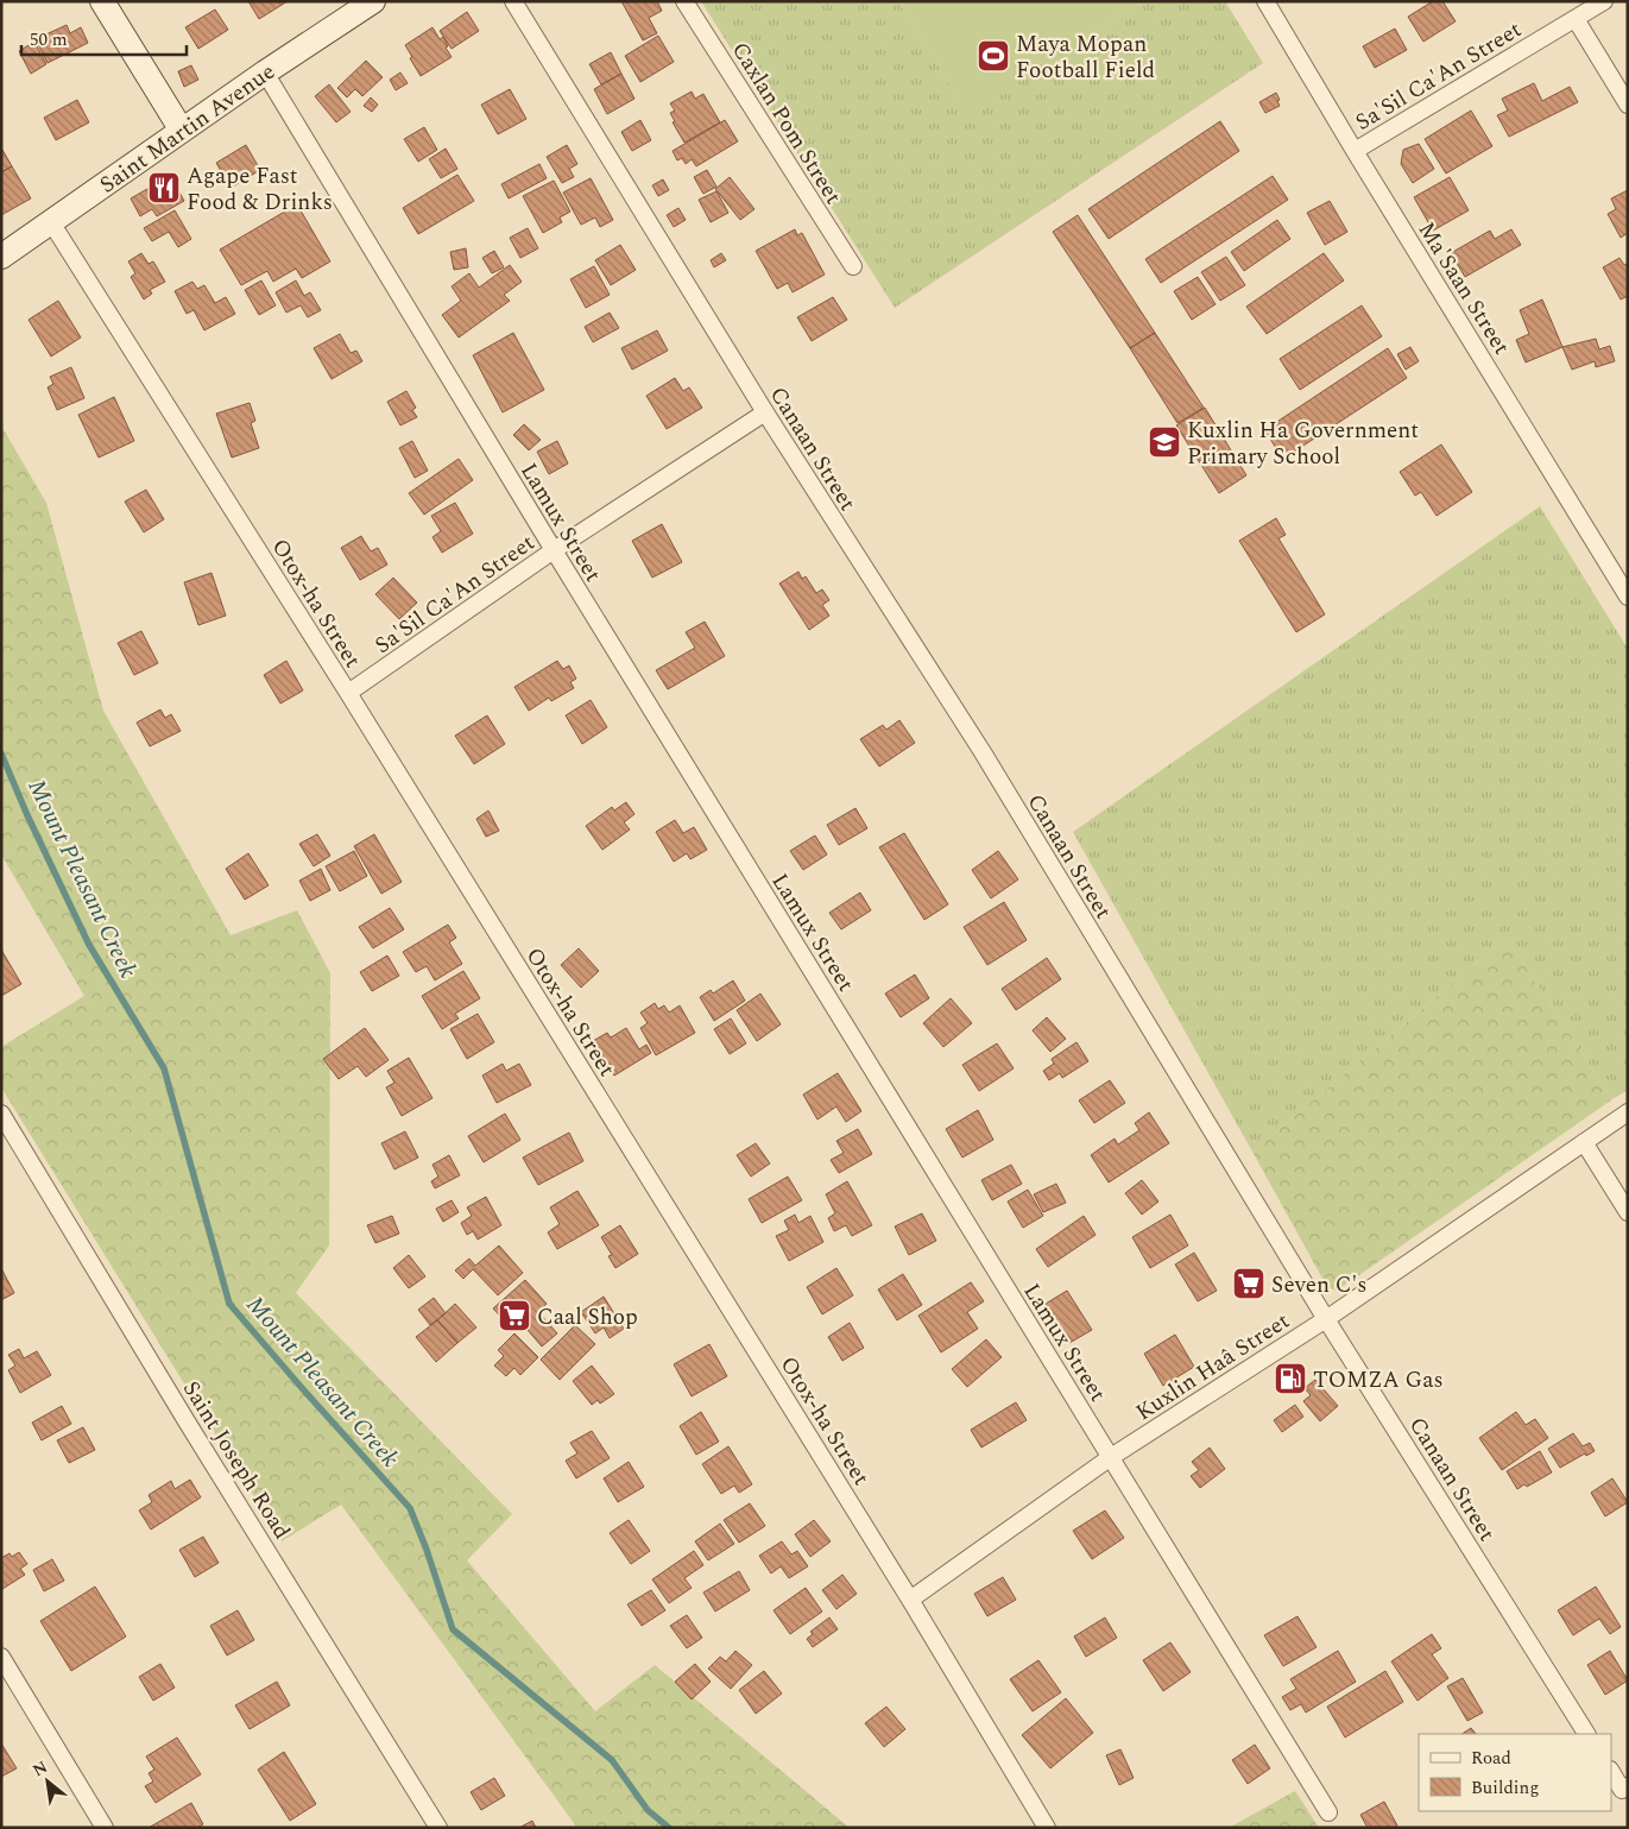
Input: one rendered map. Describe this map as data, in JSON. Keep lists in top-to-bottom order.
{
  "streets": {
    "street": [
      "Sa'Sil Ca'An Street",
      "Caxlan Pom Street",
      "Saint Martin Avenue",
      "Ma'Saan Street",
      "Canaan Street",
      "Lamux Street",
      "Otox-ha Street",
      "Kuxlin Haâ Street",
      "Saint Joseph Road"
    ]
  },
  "crossings": [
    ["Sa'Sil Ca'An Street", "Ma'Saan Street"],
    ["Sa'Sil Ca'An Street", "Canaan Street"],
    ["Sa'Sil Ca'An Street", "Lamux Street"],
    ["Sa'Sil Ca'An Street", "Otox-ha Street"],
    ["Saint Martin Avenue", "Lamux Street"],
    ["Saint Martin Avenue", "Otox-ha Street"],
    ["Canaan Street", "Kuxlin Haâ Street"],
    ["Lamux Street", "Kuxlin Haâ Street"],
    ["Otox-ha Street", "Kuxlin Haâ Street"]
  ],
  "water": ["Mount Pleasant Creek"],
  "places": {
    "sports": ["Maya Mopan Football Field"],
    "restaurant": ["Agape Fast Food & Drinks"],
    "school or university": ["Kuxlin Ha Government Primary School"],
    "supermarket": ["Seven C's", "Caal Shop"],
    "fuel station": ["TOMZA Gas"]
  },
  "legend": ["Road", "Building"],
  "scale_bar": "50 m",
  "north": "top left"
}
